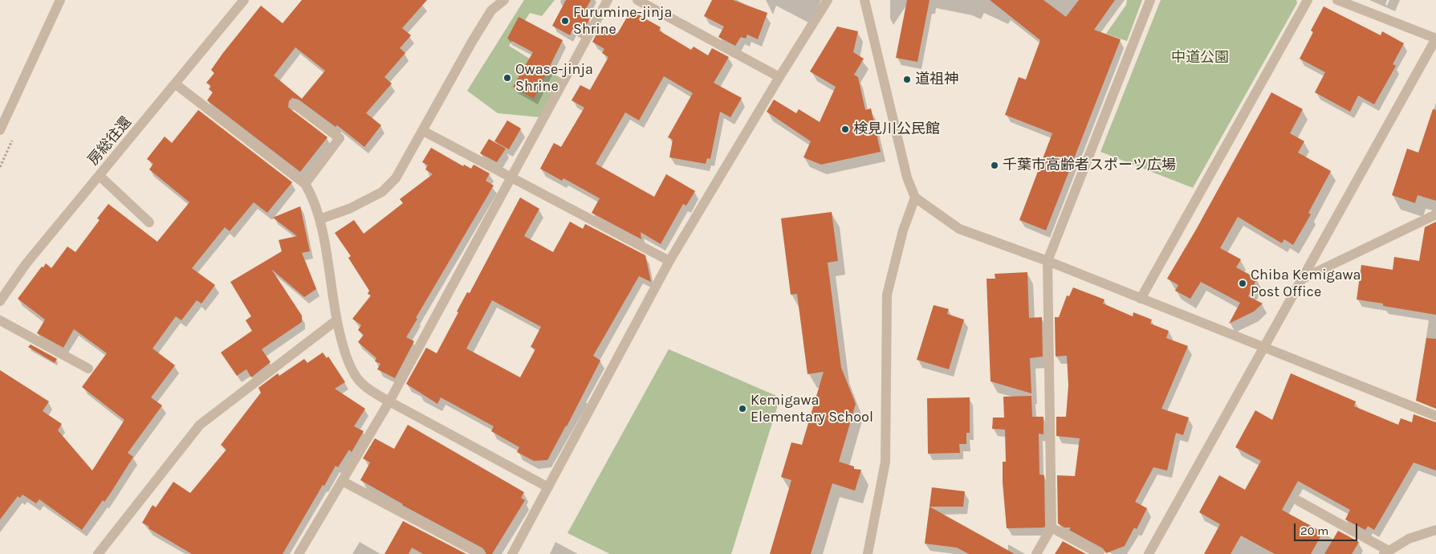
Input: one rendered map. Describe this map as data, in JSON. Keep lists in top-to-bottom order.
{
  "streets": {
    "street": ["房総往還"]
  },
  "parks": ["中道公園"],
  "places": [
    "Furumine-jinja Shrine",
    "Owase-jinja Shrine",
    "道祖神",
    "検見川公民館",
    "千葉市高齢者スポーツ広場",
    "Chiba Kemigawa Post Office",
    "Kemigawa Elementary School"
  ],
  "scale_bar": "20 m"
}
